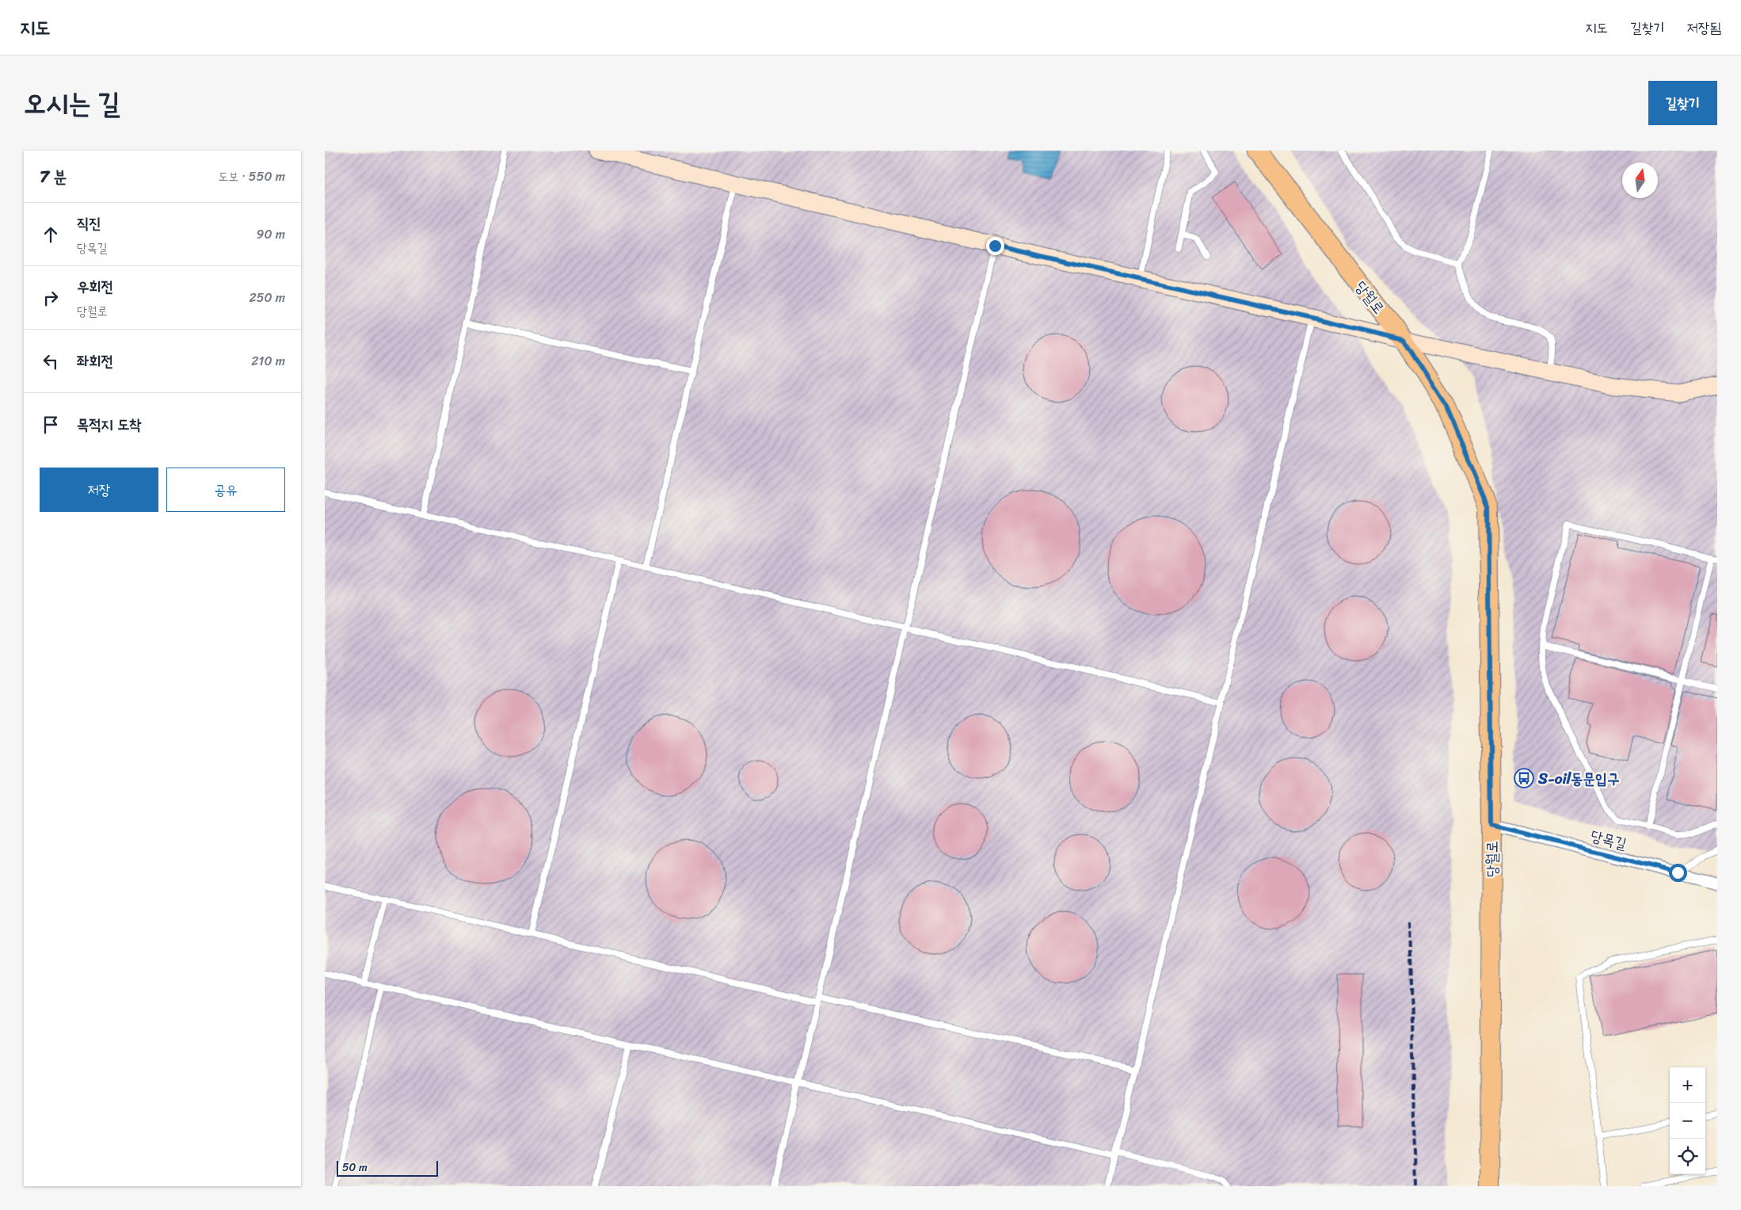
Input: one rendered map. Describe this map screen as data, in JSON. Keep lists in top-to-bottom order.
{
  "streets": {
    "main road": ["당월로"],
    "street": ["당목길"]
  },
  "crossings": [
    ["당월로", "당목길"]
  ],
  "places": {
    "bus stop": ["S-oil동문입구"]
  },
  "scale_bar": "50 m",
  "north": "top",
  "page": {
    "header": "지도",
    "nav": ["지도", "길찾기", "저장됨"],
    "title": "오시는 길",
    "buttons": [
      "길찾기",
      ["저장", "공유"]
    ],
    "heading": ["7 분", "도보 · 550 m"],
    "list": [
      ["직진", "당목길", "90 m"],
      ["우회전", "당월로", "250 m"],
      ["좌회전", "210 m"],
      "목적지 도착"
    ],
    "map_buttons": ["+", "−"],
    "scale": "50 m"
  }
}
